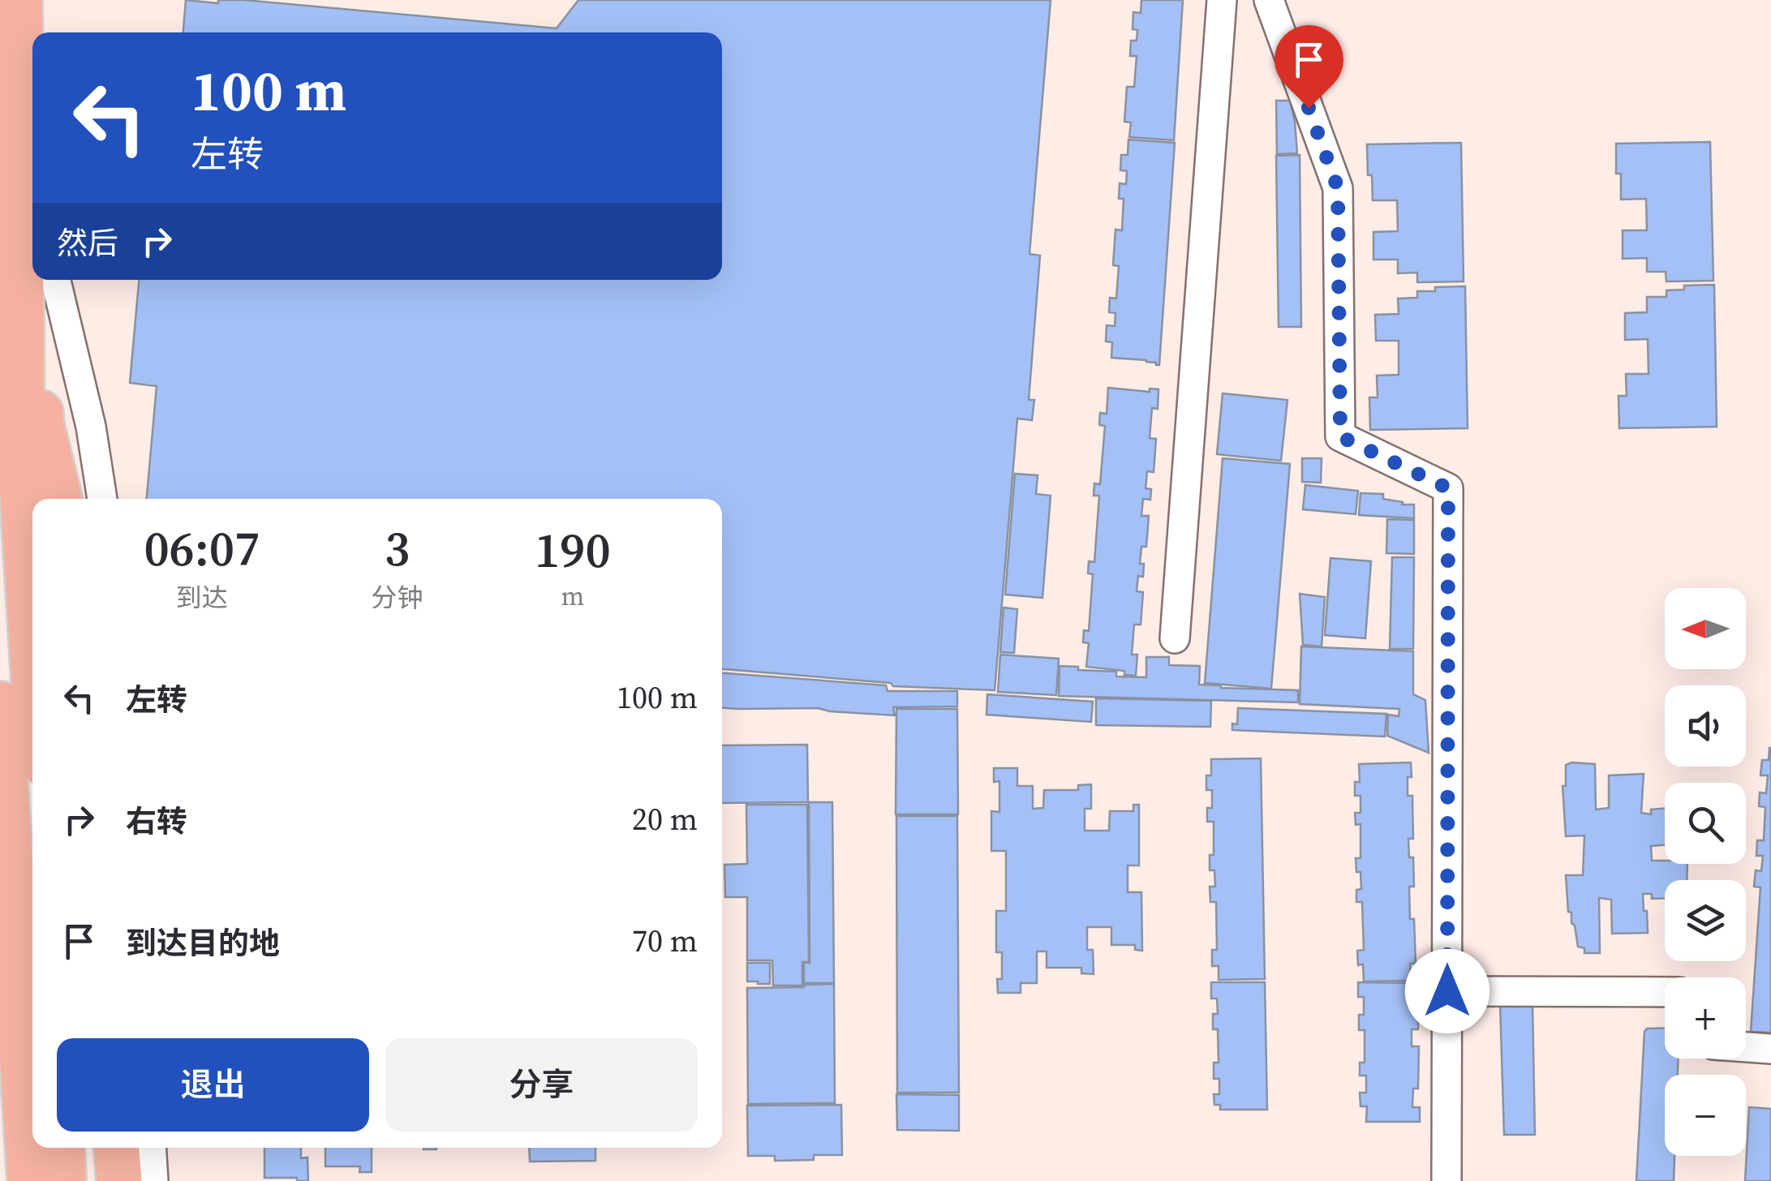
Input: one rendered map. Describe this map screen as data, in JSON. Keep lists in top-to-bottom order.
{
  "north": "left",
  "page": {
    "turn": ["100 m", "左转"],
    "then": "然后",
    "eta": [
      "06:07",
      "到达",
      "3",
      "分钟",
      "190",
      "m"
    ],
    "map_buttons": ["+", "−"],
    "list": [
      {
        "name": "左转",
        "value": "100 m"
      },
      {
        "name": "右转",
        "value": "20 m"
      },
      {
        "name": "到达目的地",
        "value": "70 m"
      }
    ],
    "buttons": ["退出", "分享"]
  }
}
